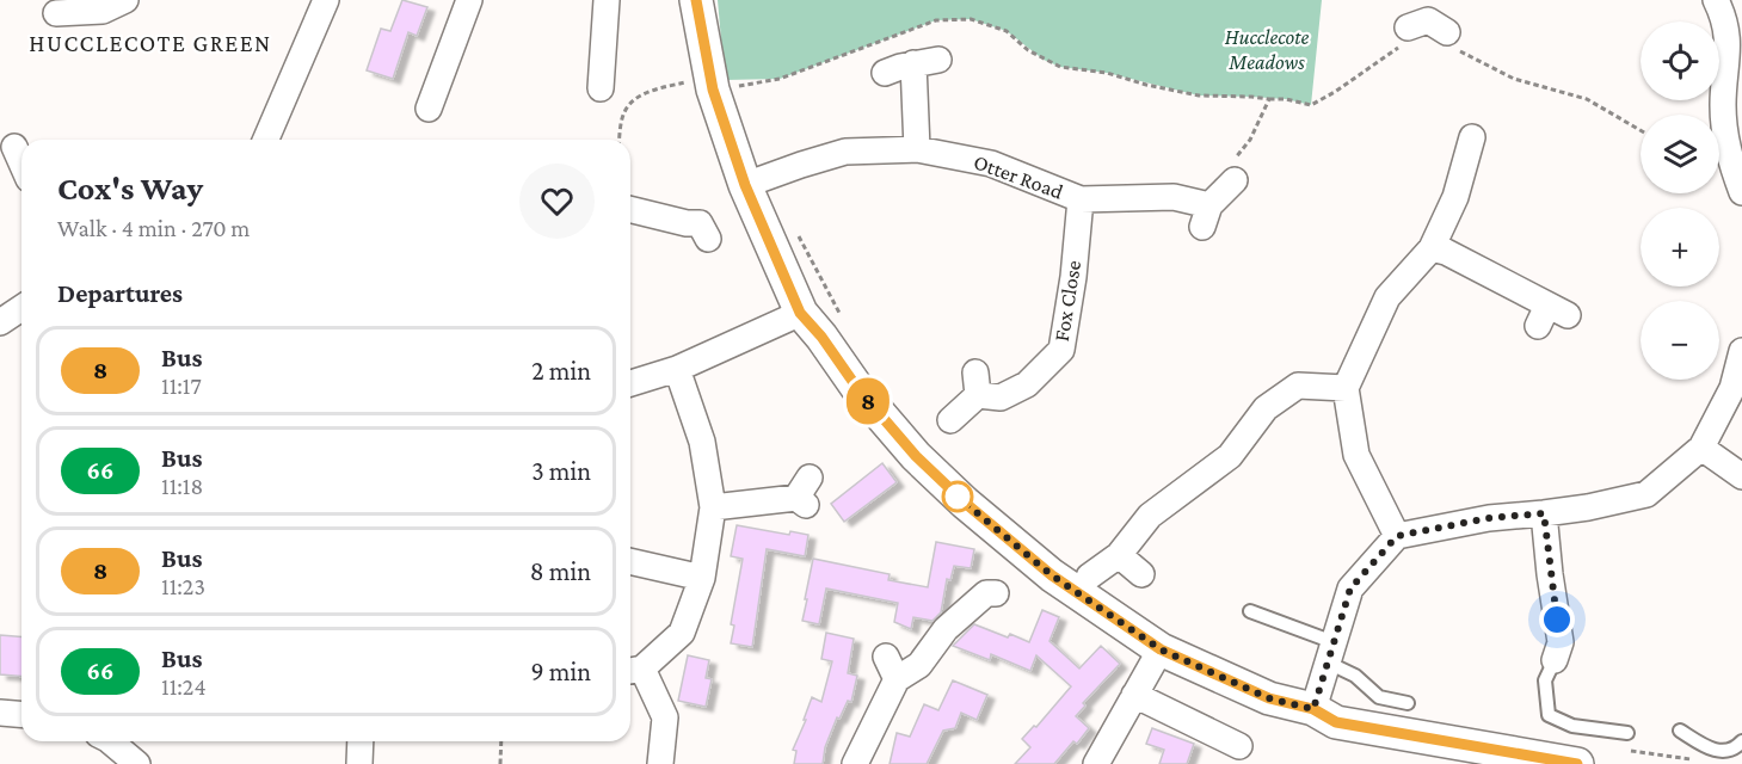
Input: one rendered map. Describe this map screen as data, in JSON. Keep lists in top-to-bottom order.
{
  "streets": {
    "street": ["Otter Road", "Fox Close"]
  },
  "crossings": [
    ["Otter Road", "Fox Close"]
  ],
  "districts": ["HUCCLECOTE GREEN"],
  "parks": ["Hucclecote Meadows"],
  "lines": ["bus line 8"],
  "page": {
    "on_map": "8",
    "map_buttons": ["+", "−"],
    "heading": [
      ["Cox's Way", "Walk · 4 min · 270 m"],
      "Departures"
    ],
    "list": [
      {
        "mark": "8",
        "name": "Bus",
        "note": "11:17",
        "value": "2 min"
      },
      {
        "mark": "66",
        "name": "Bus",
        "note": "11:18",
        "value": "3 min"
      },
      {
        "mark": "8",
        "name": "Bus",
        "note": "11:23",
        "value": "8 min"
      },
      {
        "mark": "66",
        "name": "Bus",
        "note": "11:24",
        "value": "9 min"
      }
    ]
  }
}
